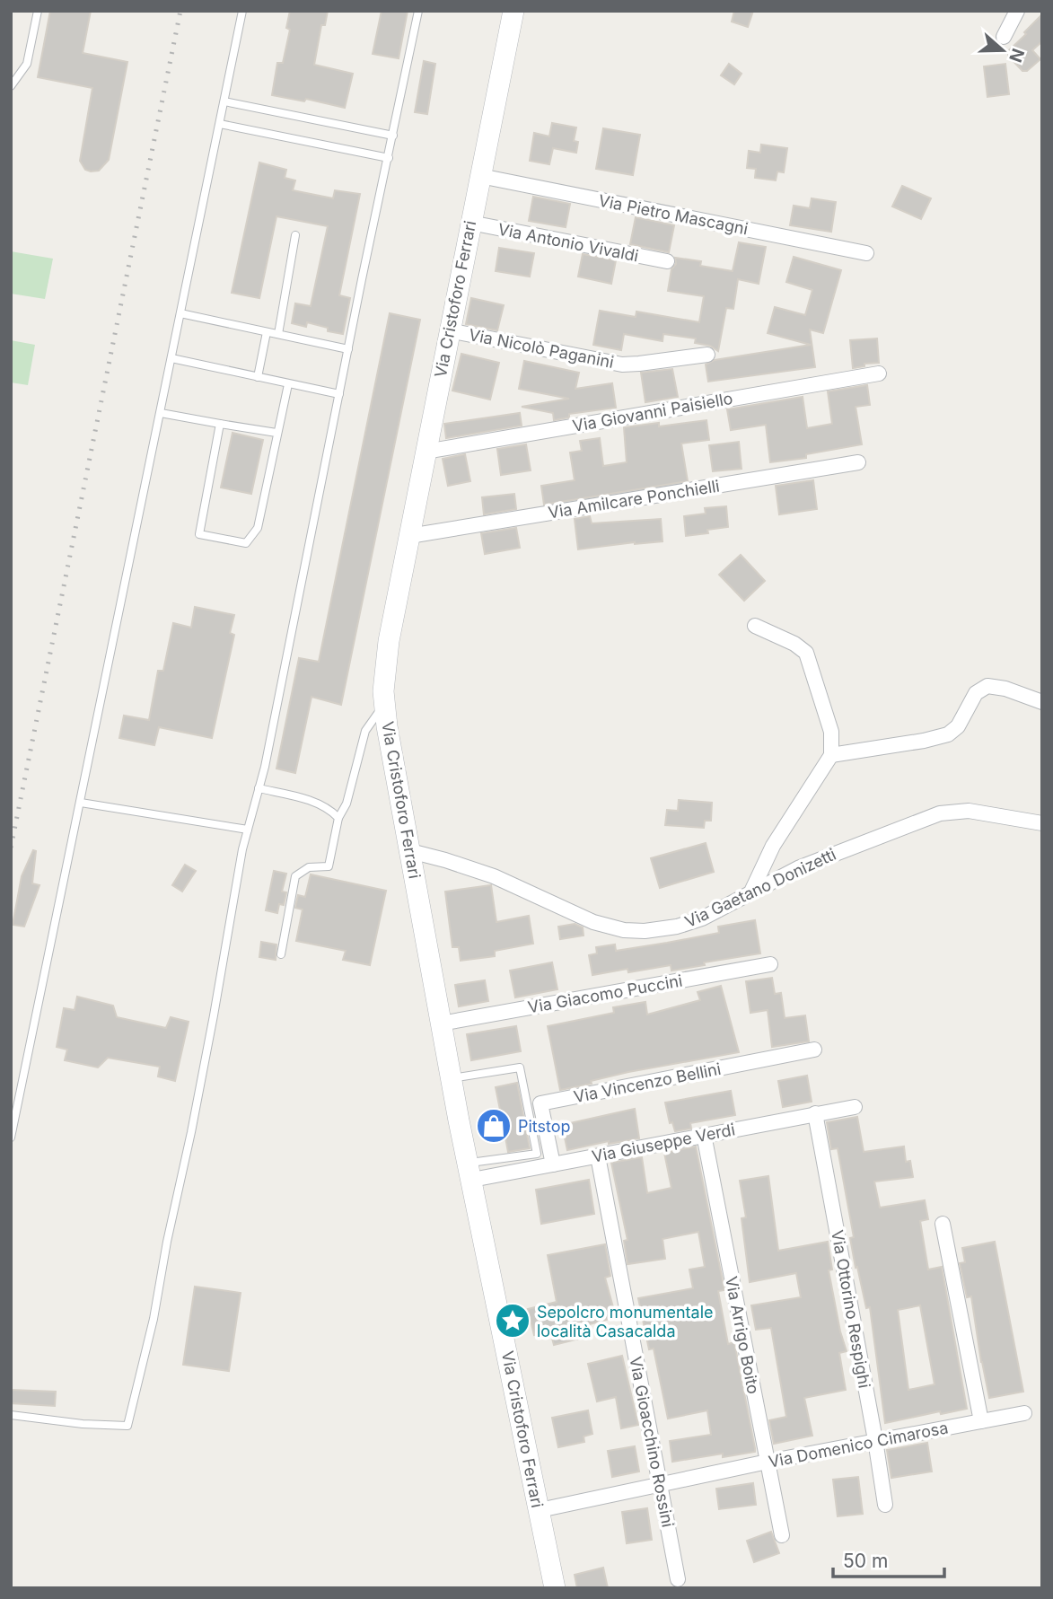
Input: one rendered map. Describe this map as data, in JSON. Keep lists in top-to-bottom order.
{
  "streets": {
    "main road": ["Via Cristoforo Ferrari"],
    "street": [
      "Via Pietro Mascagni",
      "Via Antonio Vivaldi",
      "Via Nicolò Paganini",
      "Via Giovanni Paisiello",
      "Via Amilcare Ponchielli",
      "Via Gaetano Donizetti",
      "Via Giacomo Puccini",
      "Via Vincenzo Bellini",
      "Via Giuseppe Verdi",
      "Via Ottorino Respighi",
      "Via Arrigo Boito",
      "Via Gioacchino Rossini",
      "Via Domenico Cimarosa"
    ]
  },
  "crossings": [
    ["Via Pietro Mascagni", "Via Cristoforo Ferrari"],
    ["Via Antonio Vivaldi", "Via Cristoforo Ferrari"],
    ["Via Cristoforo Ferrari", "Via Nicolò Paganini"],
    ["Via Cristoforo Ferrari", "Via Giovanni Paisiello"],
    ["Via Cristoforo Ferrari", "Via Amilcare Ponchielli"],
    ["Via Cristoforo Ferrari", "Via Gaetano Donizetti"],
    ["Via Cristoforo Ferrari", "Via Giacomo Puccini"],
    ["Via Cristoforo Ferrari", "Via Giuseppe Verdi"],
    ["Via Cristoforo Ferrari", "Via Domenico Cimarosa"],
    ["Via Vincenzo Bellini", "Via Giuseppe Verdi"],
    ["Via Giuseppe Verdi", "Via Ottorino Respighi"],
    ["Via Giuseppe Verdi", "Via Arrigo Boito"],
    ["Via Giuseppe Verdi", "Via Gioacchino Rossini"],
    ["Via Ottorino Respighi", "Via Domenico Cimarosa"],
    ["Via Arrigo Boito", "Via Domenico Cimarosa"],
    ["Via Gioacchino Rossini", "Via Domenico Cimarosa"]
  ],
  "places": {
    "shop": ["Pitstop"],
    "place": ["Sepolcro monumentale località Casacalda"]
  },
  "scale_bar": "50 m",
  "north": "right"
}
